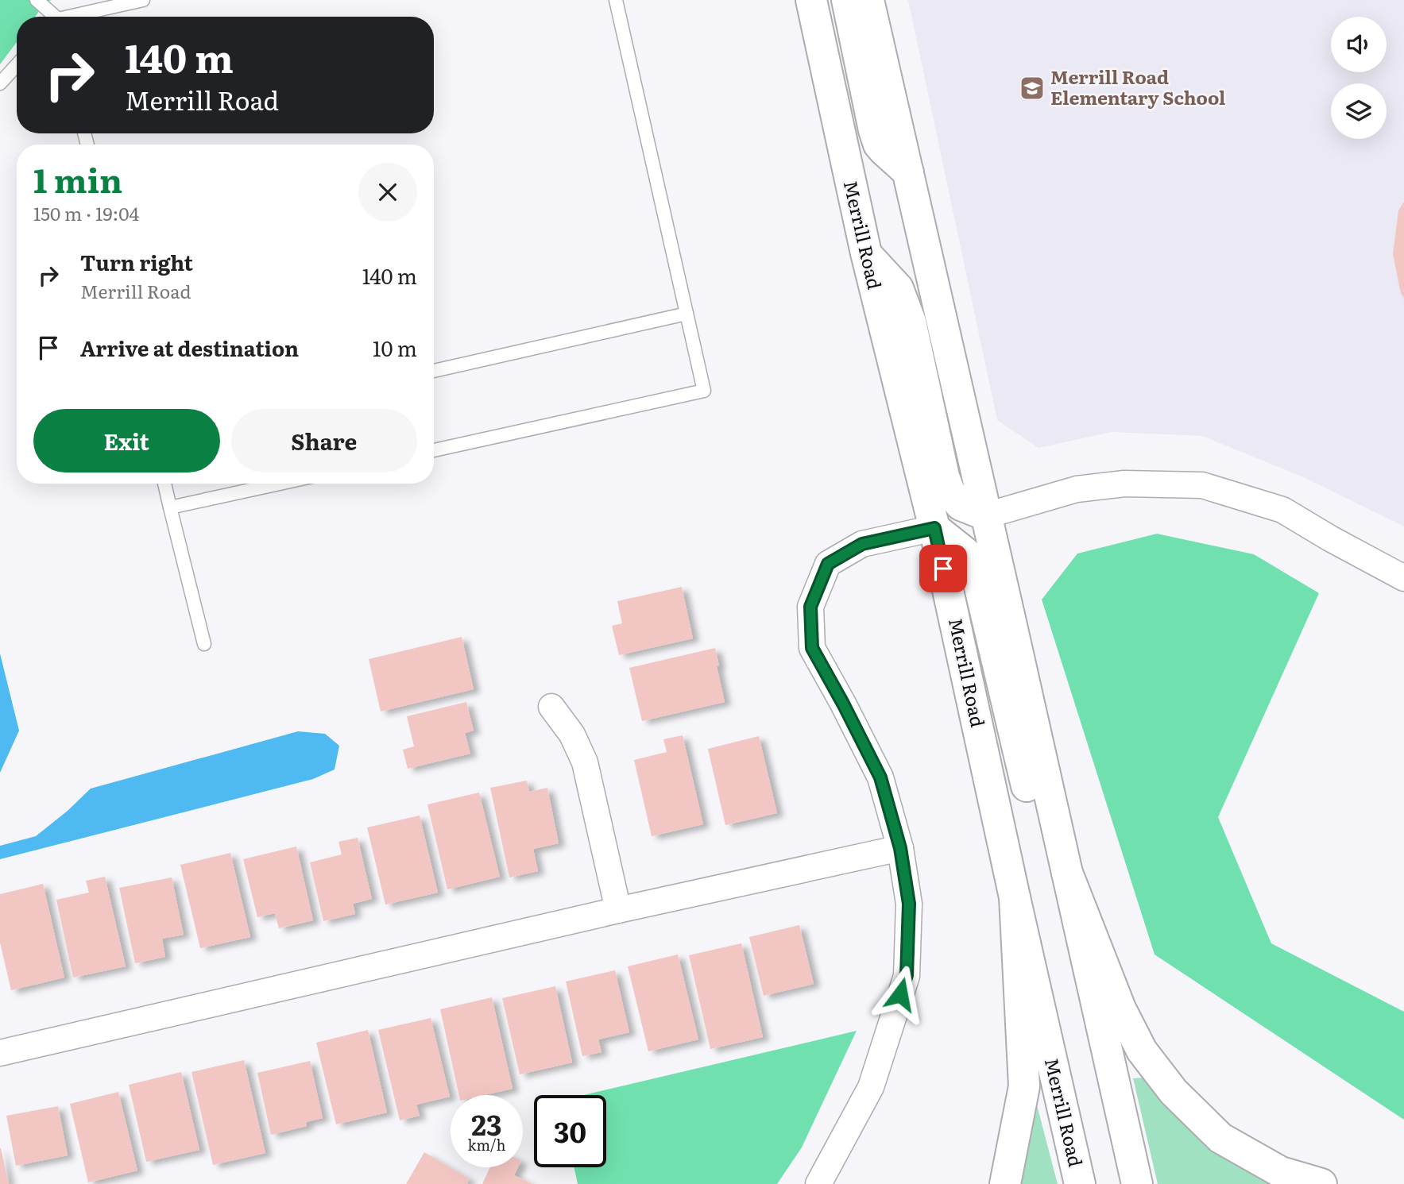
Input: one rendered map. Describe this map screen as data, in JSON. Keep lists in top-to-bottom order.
{
  "streets": {
    "main road": ["Merrill Road"]
  },
  "places": {
    "school or university": ["Merrill Road Elementary School"]
  },
  "page": {
    "turn": ["140 m", "Merrill Road"],
    "heading": ["1 min", "150 m · 19:04"],
    "list": [
      {
        "name": "Turn right",
        "note": "Merrill Road",
        "value": "140 m"
      },
      {
        "name": "Arrive at destination",
        "value": "10 m"
      }
    ],
    "buttons": ["Exit", "Share"],
    "speed": "23 km/h",
    "limit": "30"
  }
}
